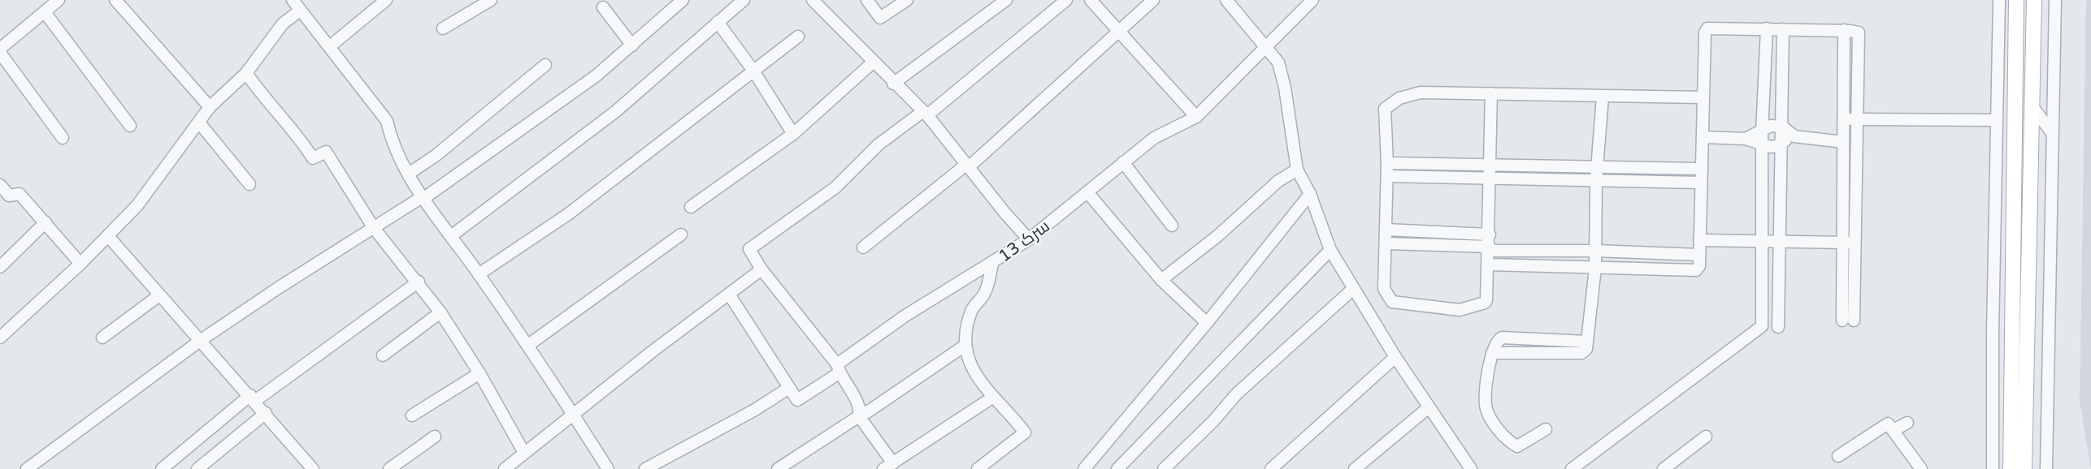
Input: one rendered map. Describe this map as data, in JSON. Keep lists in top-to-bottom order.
{
  "streets": {
    "street": ["سرک 13"]
  }
}
